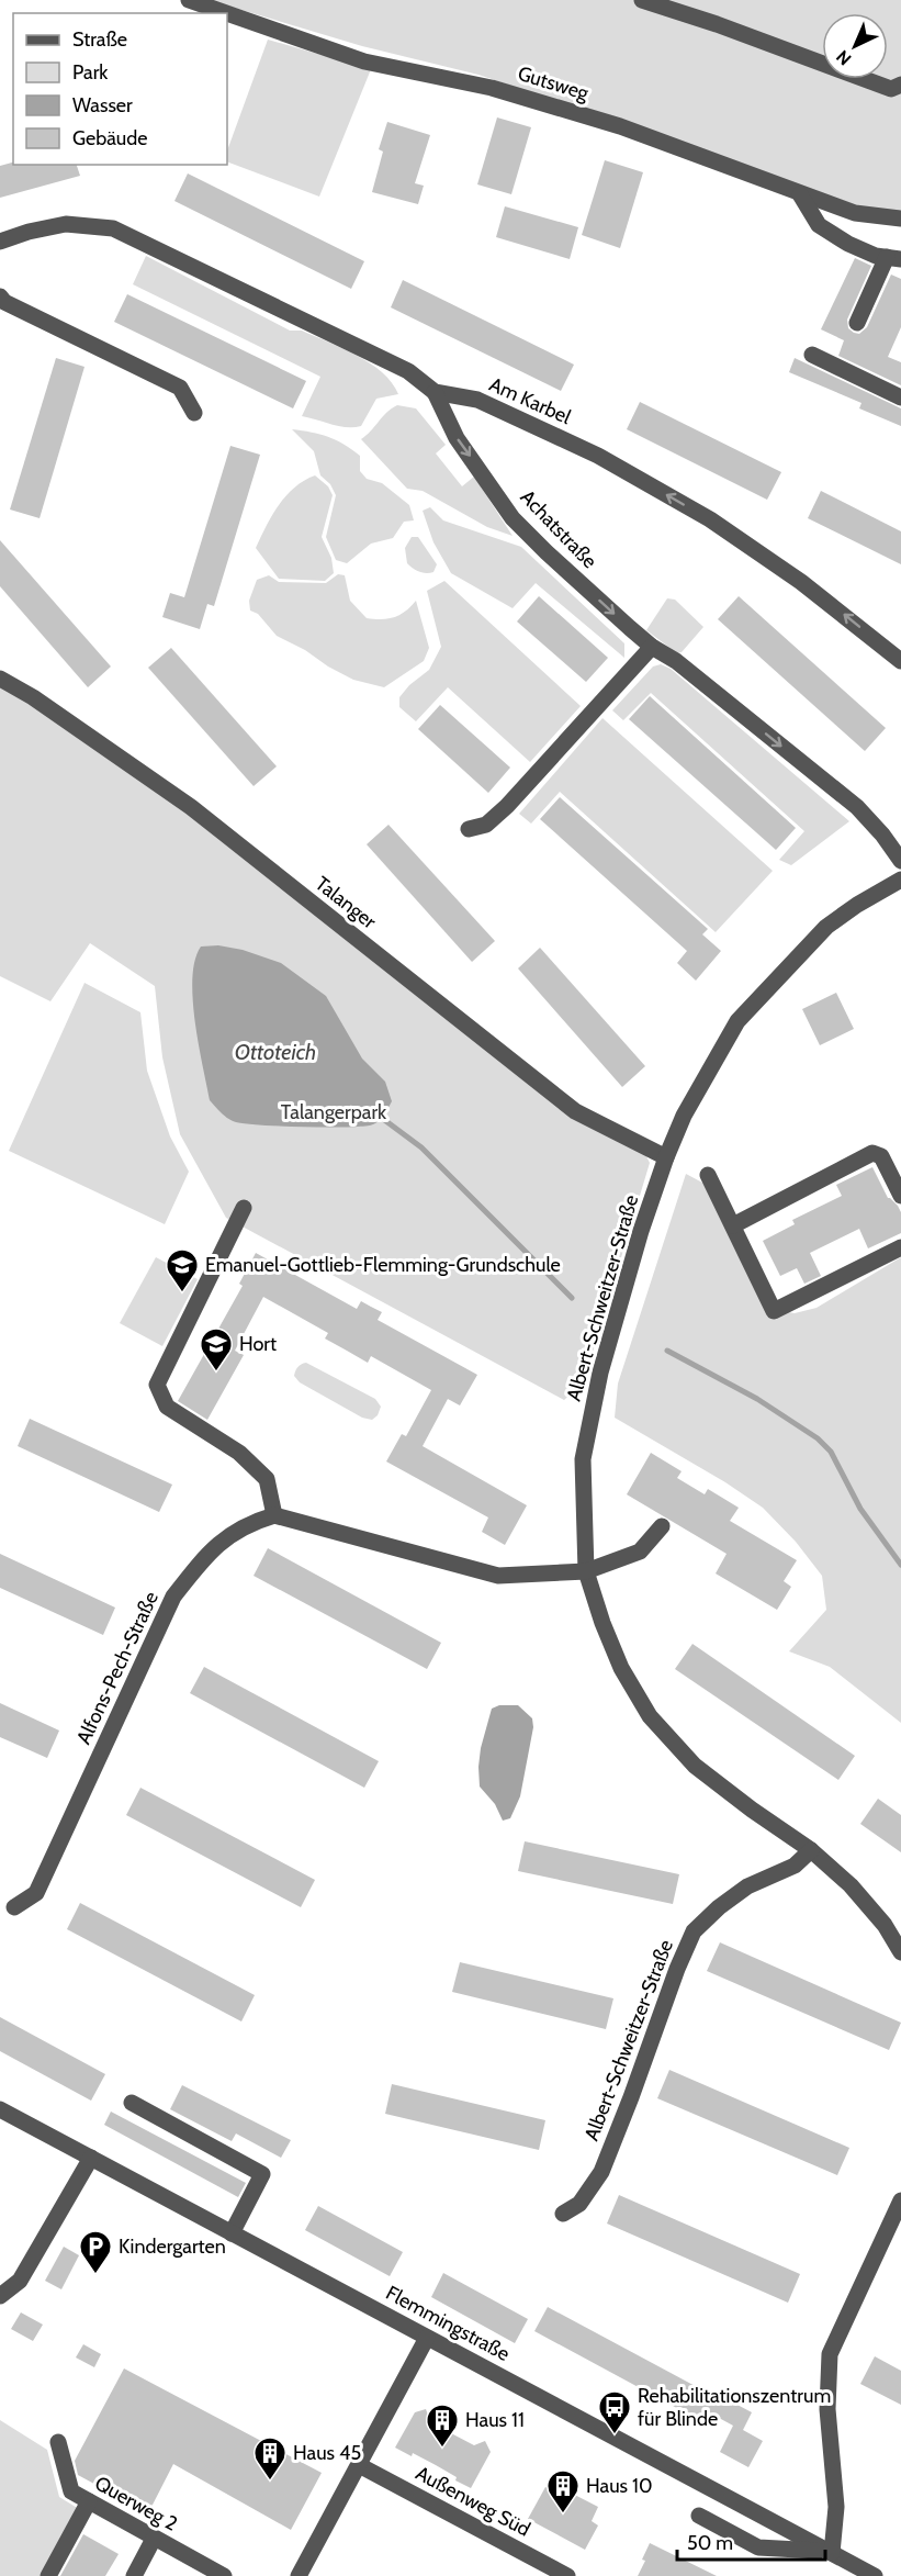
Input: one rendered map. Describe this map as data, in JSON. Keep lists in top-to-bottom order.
{
  "streets": {
    "street": [
      "Gutsweg",
      "Am Karbel",
      "Achatstraße",
      "Talanger",
      "Albert-Schweitzer-Straße",
      "Alfons-Pech-Straße",
      "Flemmingstraße",
      "Außenweg Süd",
      "Querweg 2"
    ]
  },
  "crossings": [
    ["Am Karbel", "Achatstraße"],
    ["Talanger", "Albert-Schweitzer-Straße"]
  ],
  "one_way": ["Am Karbel", "Achatstraße"],
  "water": ["Ottoteich"],
  "parks": ["Talangerpark"],
  "places": {
    "school or university": ["Emanuel-Gottlieb-Flemming-Grundschule", "Hort"],
    "parking": ["Kindergarten"],
    "bus stop": ["Rehabilitationszentrum für Blinde"],
    "building": ["Haus 11", "Haus 45", "Haus 10"]
  },
  "legend": [
    "Straße",
    "Park",
    "Wasser",
    "Gebäude"
  ],
  "scale_bar": "50 m",
  "north": "bottom left"
}
